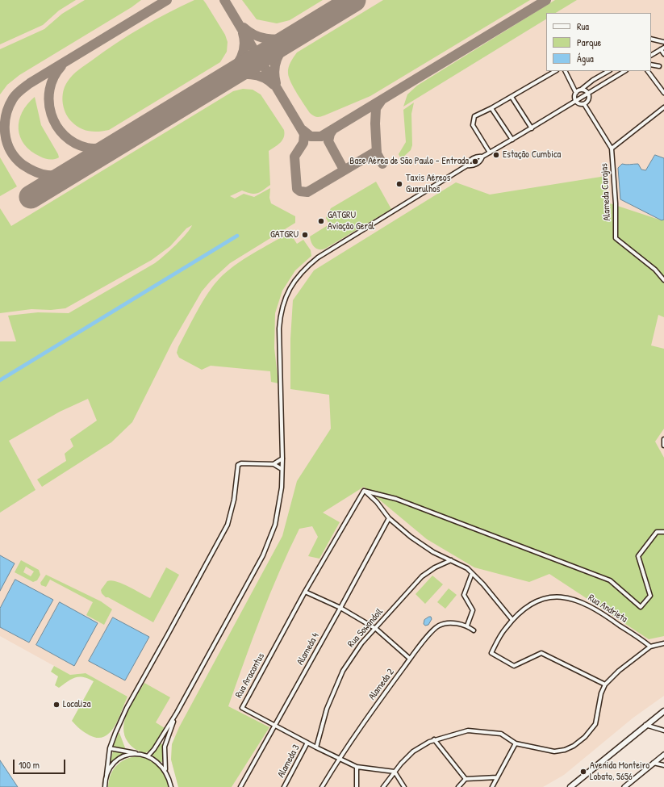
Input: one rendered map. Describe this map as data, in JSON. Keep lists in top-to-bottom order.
{
  "streets": {
    "street": [
      "Alameda Carajas",
      "Rua Andrieta",
      "Rua Sowandoil",
      "Alameda 4",
      "Rua Aracantus",
      "Alameda 2",
      "Alameda 3"
    ]
  },
  "crossings": [
    ["Rua Sowandoil", "Rua Aracantus"],
    ["Alameda 4", "Rua Aracantus"],
    ["Rua Aracantus", "Alameda 2"],
    ["Rua Aracantus", "Alameda 3"]
  ],
  "places": [
    "Estação Cumbica",
    "Base Aérea de São Paulo - Entrada",
    "Taxis Aéreos Guarulhos",
    "GATGRU Aviação Geral",
    "GATGRU",
    "Localiza",
    "Avenida Monteiro Lobato, 5656"
  ],
  "legend": ["Rua", "Parque", "Água"],
  "scale_bar": "100 m"
}
